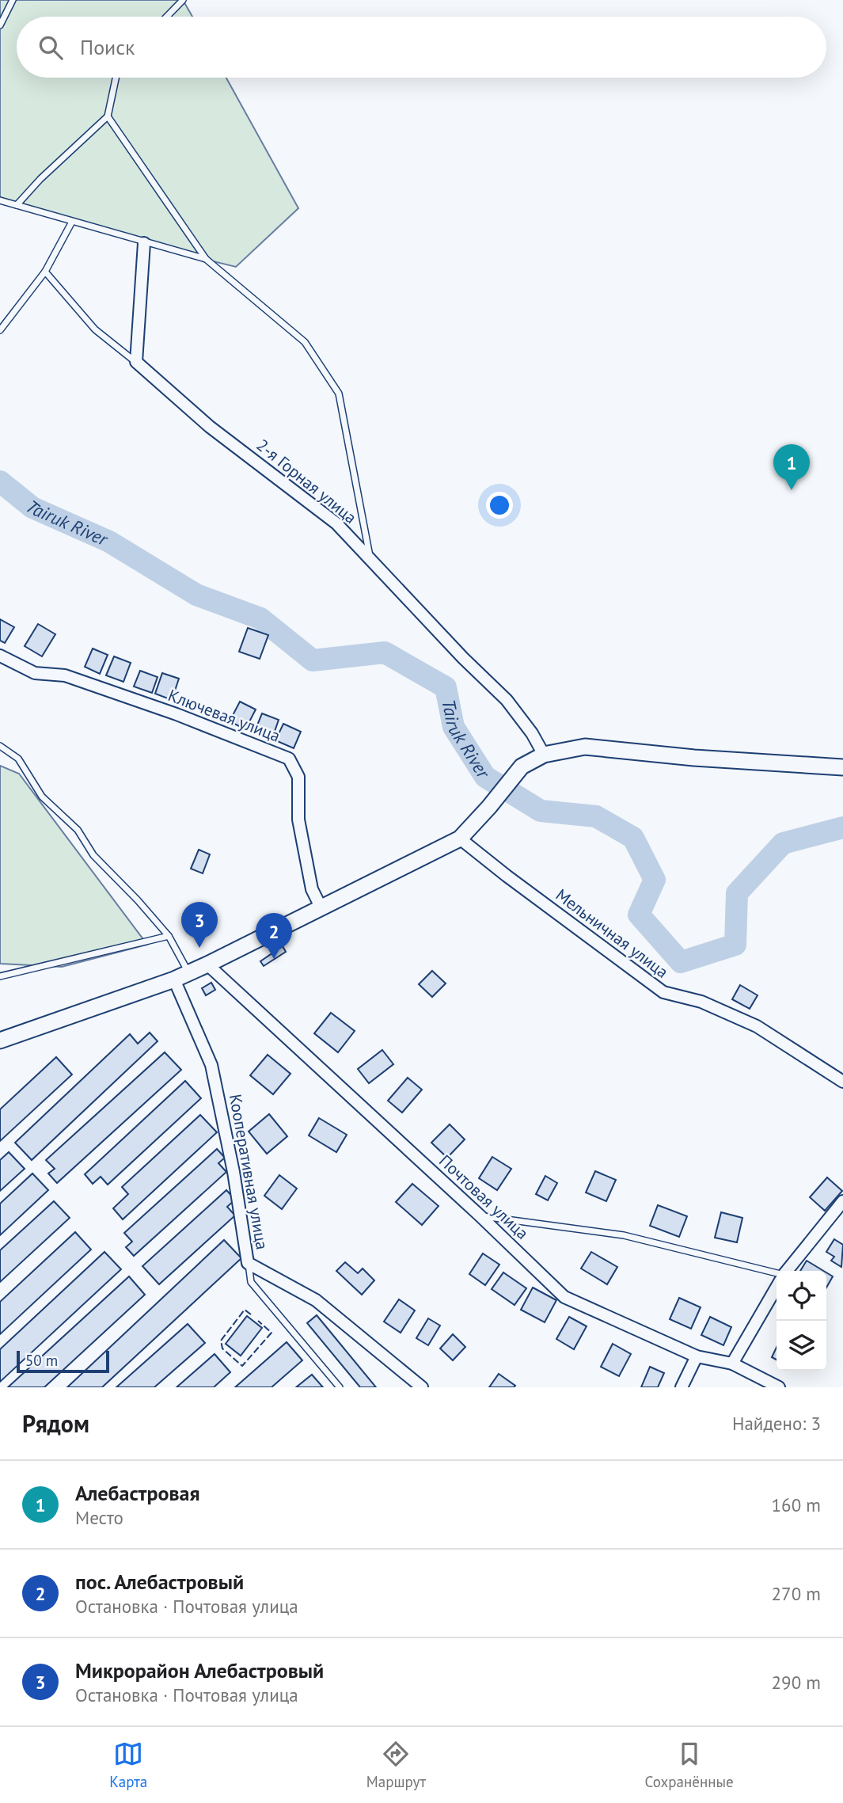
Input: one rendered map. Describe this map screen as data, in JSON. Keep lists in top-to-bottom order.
{
  "streets": {
    "street": [
      "2-я Горная улица",
      "Ключевая улица",
      "Мельничная улица",
      "Кооперативная улица",
      "Почтовая улица"
    ]
  },
  "water": ["Tairuk River"],
  "scale_bar": "50 m",
  "page": {
    "search": "Поиск",
    "pins": ["1", "3", "2"],
    "scale": "50 m",
    "heading": ["Рядом", "Найдено: 3"],
    "list": [
      {
        "mark": "1",
        "name": "Алебастровая",
        "note": "Место",
        "value": "160 m"
      },
      {
        "mark": "2",
        "name": "пос. Алебастровый",
        "note": "Остановка · Почтовая улица",
        "value": "270 m"
      },
      {
        "mark": "3",
        "name": "Микрорайон Алебастровый",
        "note": "Остановка · Почтовая улица",
        "value": "290 m"
      }
    ],
    "nav": ["Карта", "Маршрут", "Сохранённые"]
  }
}
